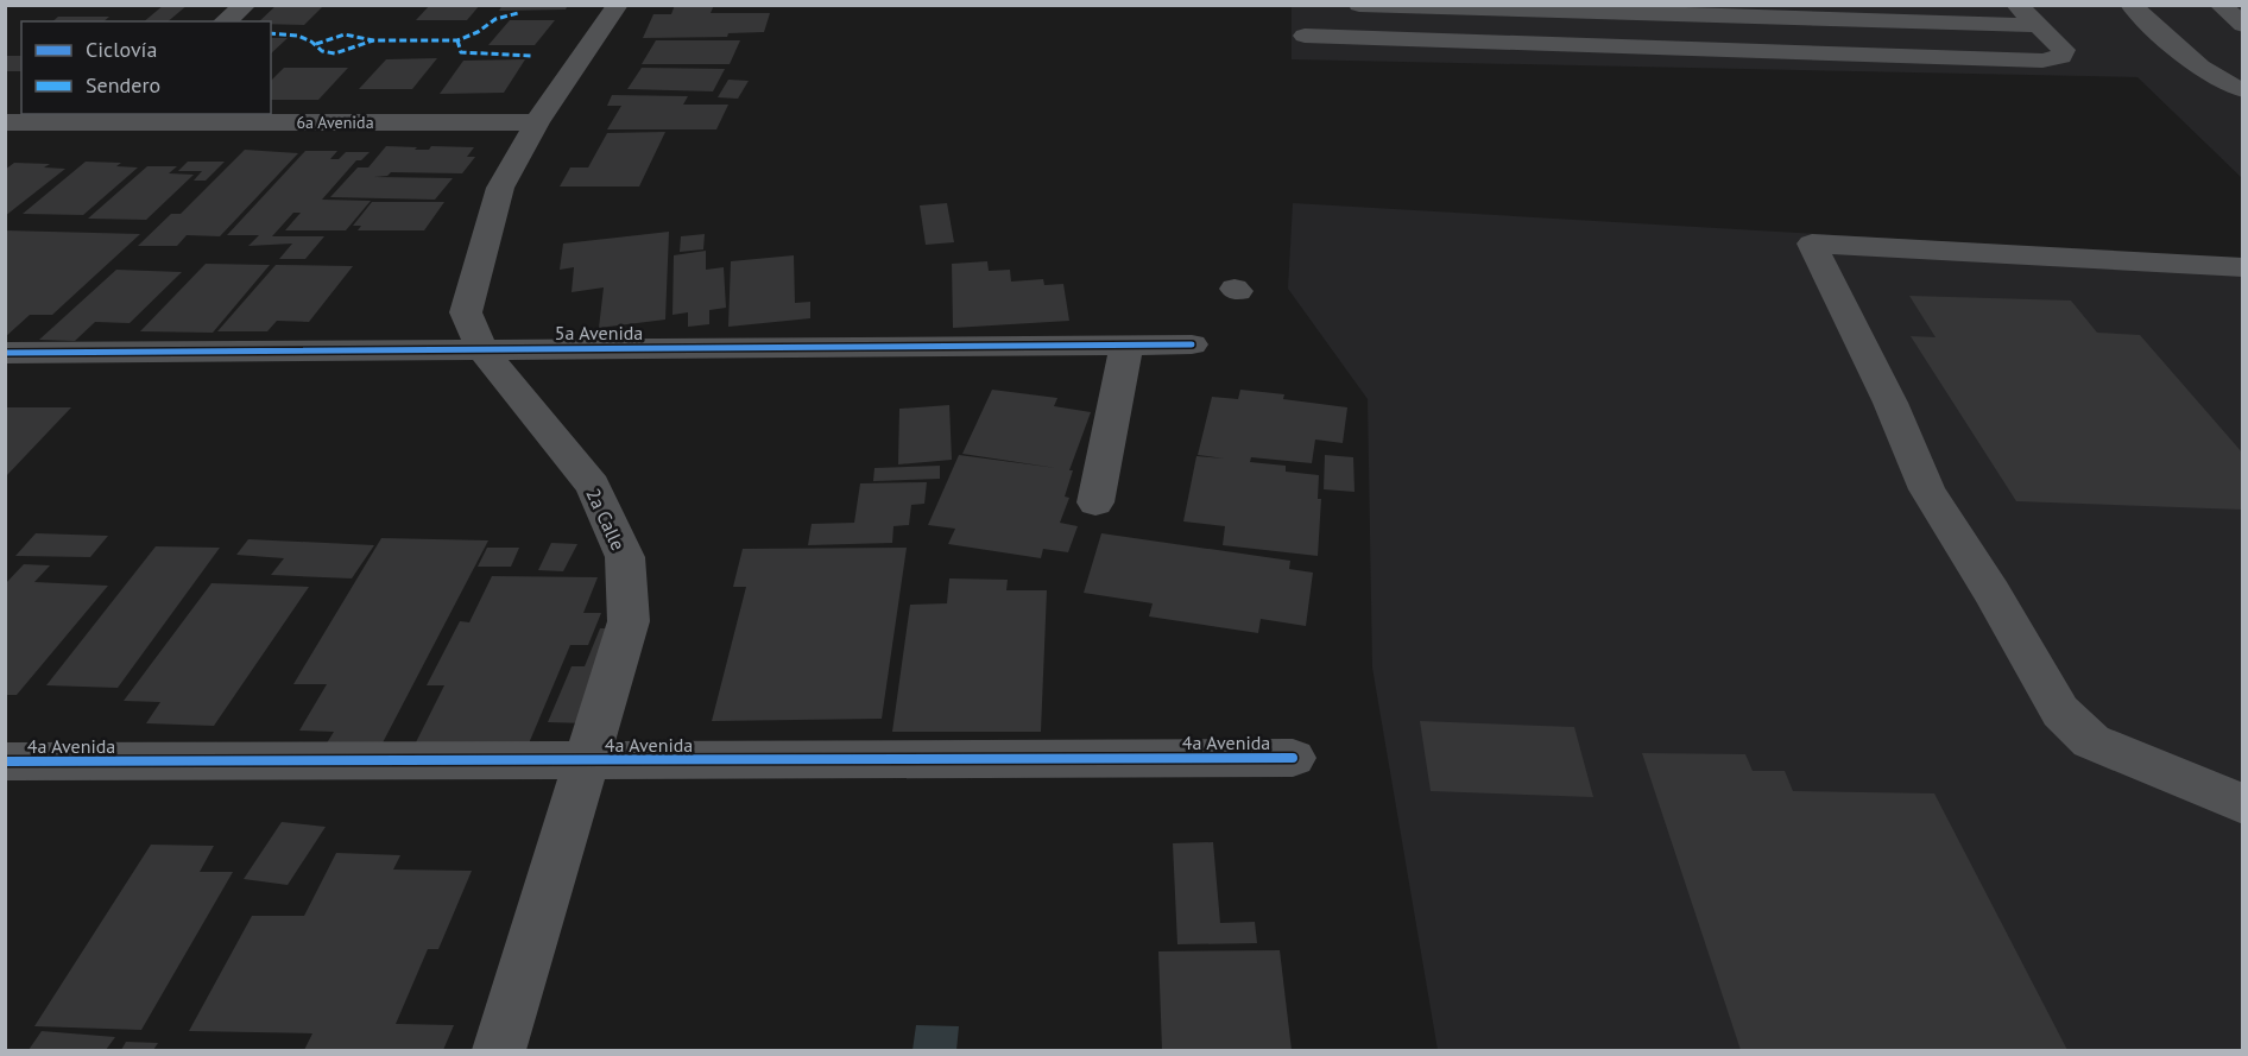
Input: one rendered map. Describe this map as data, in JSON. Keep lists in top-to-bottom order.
{
  "streets": {
    "street": [
      "6a Avenida",
      "5a Avenida",
      "2a Calle",
      "4a Avenida"
    ]
  },
  "crossings": [
    ["6a Avenida", "2a Calle"],
    ["5a Avenida", "2a Calle"],
    ["2a Calle", "4a Avenida"]
  ],
  "legend": ["Ciclovía", "Sendero"]
}
